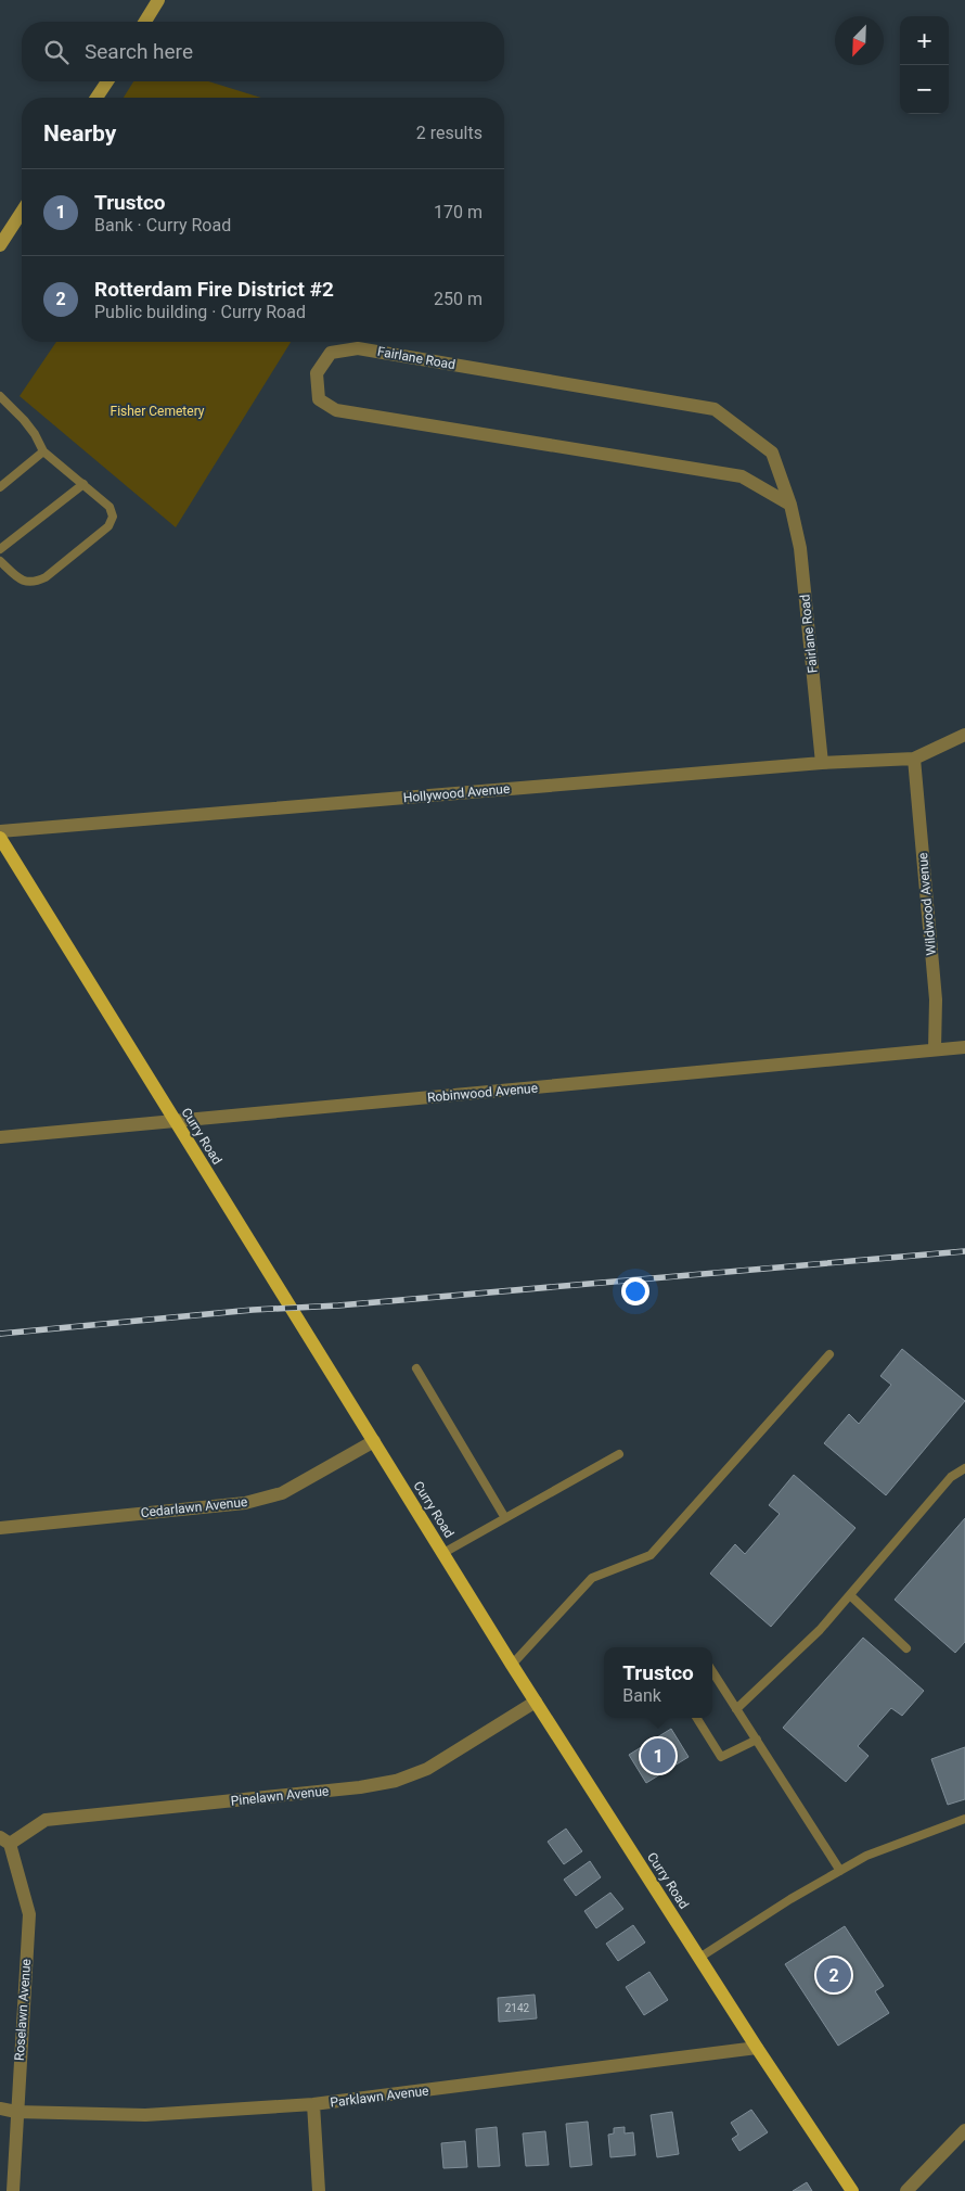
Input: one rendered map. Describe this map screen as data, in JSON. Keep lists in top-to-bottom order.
{
  "streets": {
    "main road": ["Curry Road"],
    "street": [
      "Fairlane Road",
      "Hollywood Avenue",
      "Wildwood Avenue",
      "Robinwood Avenue",
      "Cedarlawn Avenue",
      "Pinelawn Avenue",
      "Roselawn Avenue",
      "Parklawn Avenue"
    ]
  },
  "crossings": [
    ["Fairlane Road", "Hollywood Avenue"],
    ["Hollywood Avenue", "Wildwood Avenue"],
    ["Wildwood Avenue", "Robinwood Avenue"],
    ["Robinwood Avenue", "Curry Road"],
    ["Curry Road", "Cedarlawn Avenue"],
    ["Curry Road", "Pinelawn Avenue"],
    ["Curry Road", "Parklawn Avenue"],
    ["Pinelawn Avenue", "Roselawn Avenue"],
    ["Roselawn Avenue", "Parklawn Avenue"]
  ],
  "parks": ["Fisher Cemetery"],
  "house_numbers": ["2142"],
  "north": "bottom left",
  "page": {
    "map_buttons": ["+", "−"],
    "search": "Search here",
    "heading": ["Nearby", "2 results"],
    "list": [
      {
        "mark": "1",
        "name": "Trustco",
        "note": "Bank · Curry Road",
        "value": "170 m"
      },
      {
        "mark": "2",
        "name": "Rotterdam Fire District #2",
        "note": "Public building · Curry Road",
        "value": "250 m"
      }
    ],
    "popup": ["Trustco", "Bank"],
    "pins": ["1", "2"]
  }
}
